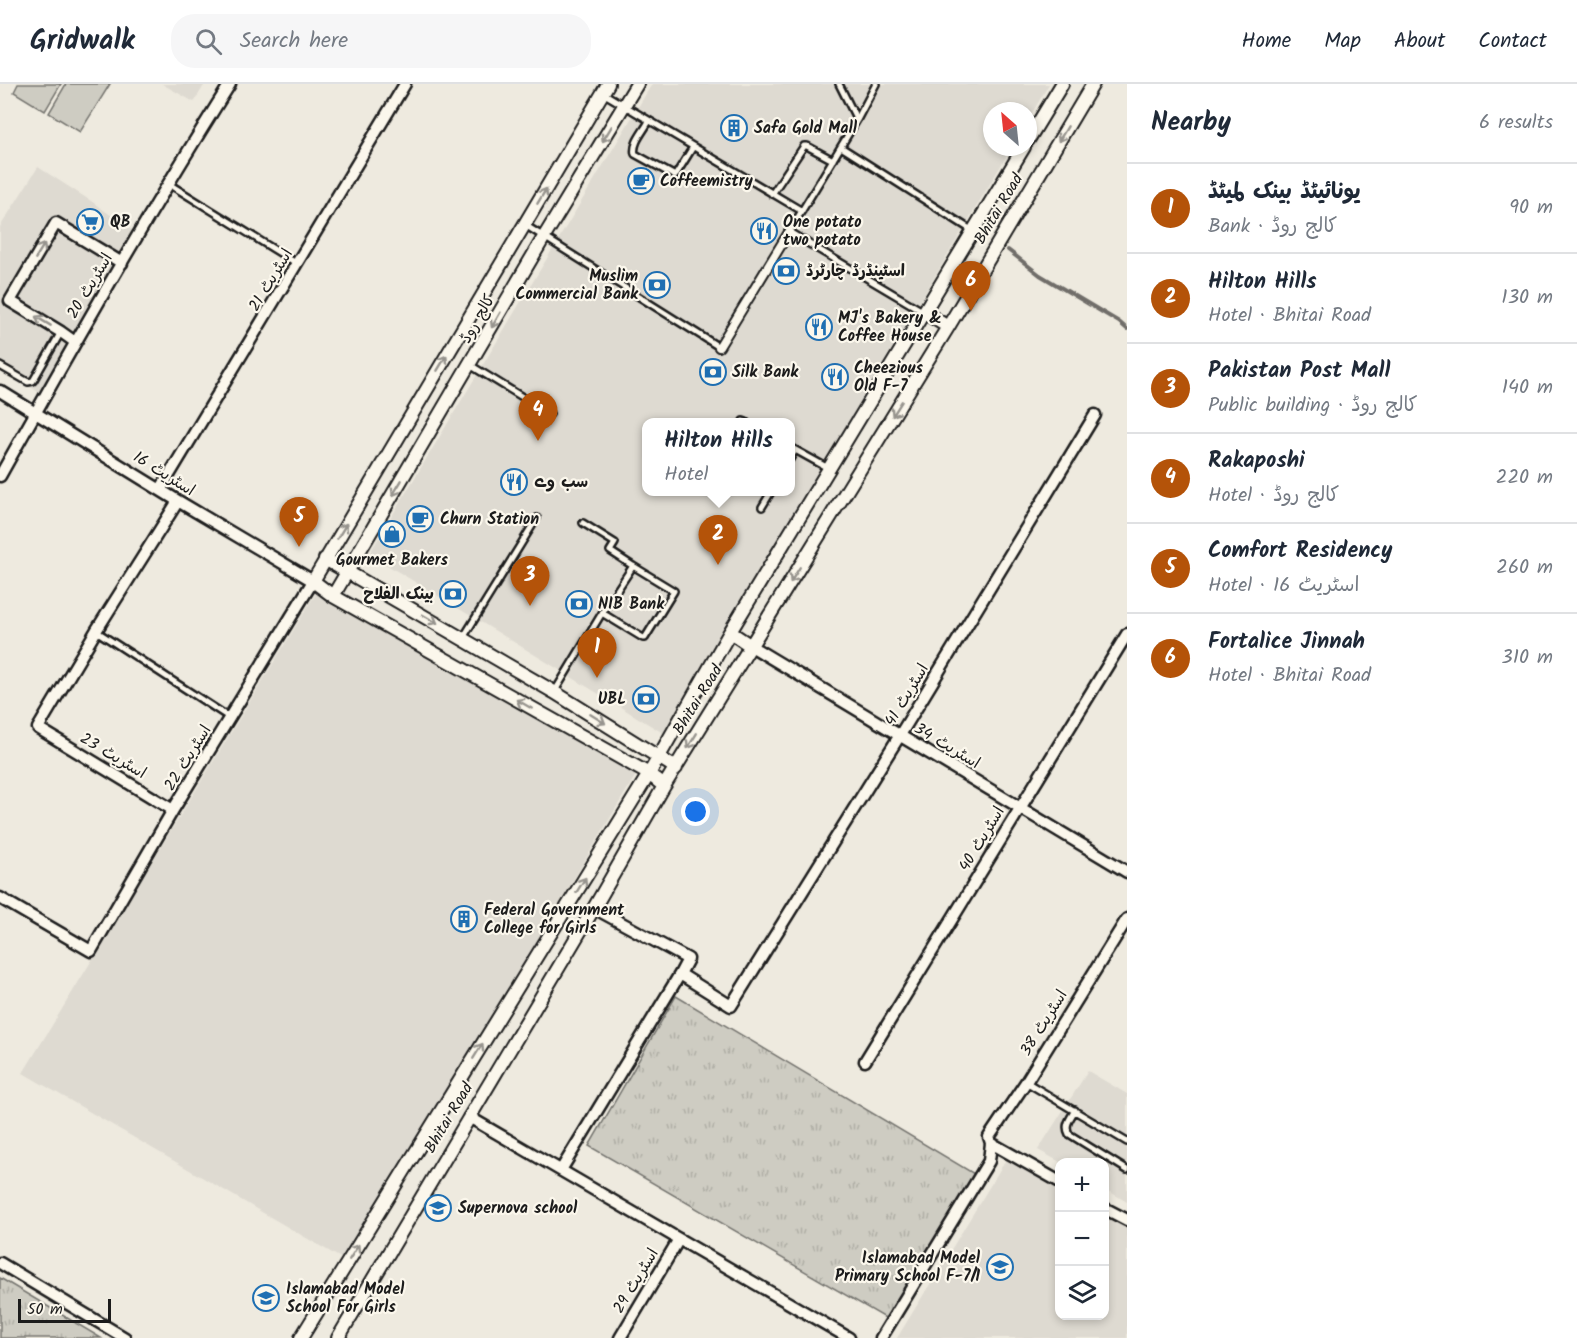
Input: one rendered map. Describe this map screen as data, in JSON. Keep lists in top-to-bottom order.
{
  "streets": {
    "street": [
      "Bhitai Road",
      "اسٹریٹ 21",
      "اسٹریٹ 20",
      "کالج روڈ",
      "اسٹریٹ 16",
      "اسٹریٹ 41",
      "اسٹریٹ 34",
      "اسٹریٹ 23",
      "اسٹریٹ 22",
      "اسٹریٹ 40",
      "اسٹریٹ 38",
      "اسٹریٹ 29"
    ]
  },
  "crossings": [
    ["Bhitai Road", "اسٹریٹ 34"],
    ["اسٹریٹ 21", "اسٹریٹ 16"],
    ["اسٹریٹ 20", "اسٹریٹ 16"],
    ["کالج روڈ", "اسٹریٹ 16"],
    ["کالج روڈ", "اسٹریٹ 22"],
    ["اسٹریٹ 16", "اسٹریٹ 22"],
    ["اسٹریٹ 41", "اسٹریٹ 34"],
    ["اسٹریٹ 34", "اسٹریٹ 40"],
    ["اسٹریٹ 23", "اسٹریٹ 22"]
  ],
  "places": {
    "building": ["Safa Gold Mall", "Federal Government College for Girls"],
    "cafe": ["Coffeemistry", "Churn Station"],
    "supermarket": ["QB"],
    "restaurant": [
      "One potato two potato",
      "MJ's Bakery & Coffee House",
      "Cheezious Old F-7",
      "سب وے"
    ],
    "bank": [
      "اسٹینڈرڈ چارٹرڈ",
      "Muslim Commercial Bank",
      "Silk Bank",
      "بینک الفلاح",
      "NIB Bank",
      "UBL"
    ],
    "shop": ["Gourmet Bakers"],
    "school or university": ["Supernova school", "Islamabad Model Primary School F-7/1", "Islamabad Model School For Girls"]
  },
  "scale_bar": "50 m",
  "north": "top left",
  "page": {
    "header": "Gridwalk",
    "search": "Search here",
    "nav": [
      "Home",
      "Map",
      "About",
      "Contact"
    ],
    "heading": ["Nearby", "6 results"],
    "list": [
      {
        "mark": "1",
        "name": "یونائیٹڈ بینک لمیٹڈ",
        "note": "Bank · کالج روڈ",
        "value": "90 m"
      },
      {
        "mark": "2",
        "name": "Hilton Hills",
        "note": "Hotel · Bhitai Road",
        "value": "130 m"
      },
      {
        "mark": "3",
        "name": "Pakistan Post Mall",
        "note": "Public building · کالج روڈ",
        "value": "140 m"
      },
      {
        "mark": "4",
        "name": "Rakaposhi",
        "note": "Hotel · کالج روڈ",
        "value": "220 m"
      },
      {
        "mark": "5",
        "name": "Comfort Residency",
        "note": "Hotel · اسٹریٹ 16",
        "value": "260 m"
      },
      {
        "mark": "6",
        "name": "Fortalice Jinnah",
        "note": "Hotel · Bhitai Road",
        "value": "310 m"
      }
    ],
    "pins": [
      "6",
      "4",
      "5",
      "2",
      "3",
      "1"
    ],
    "popup": ["Hilton Hills", "Hotel"],
    "map_buttons": ["+", "−"],
    "scale": "50 m"
  }
}
